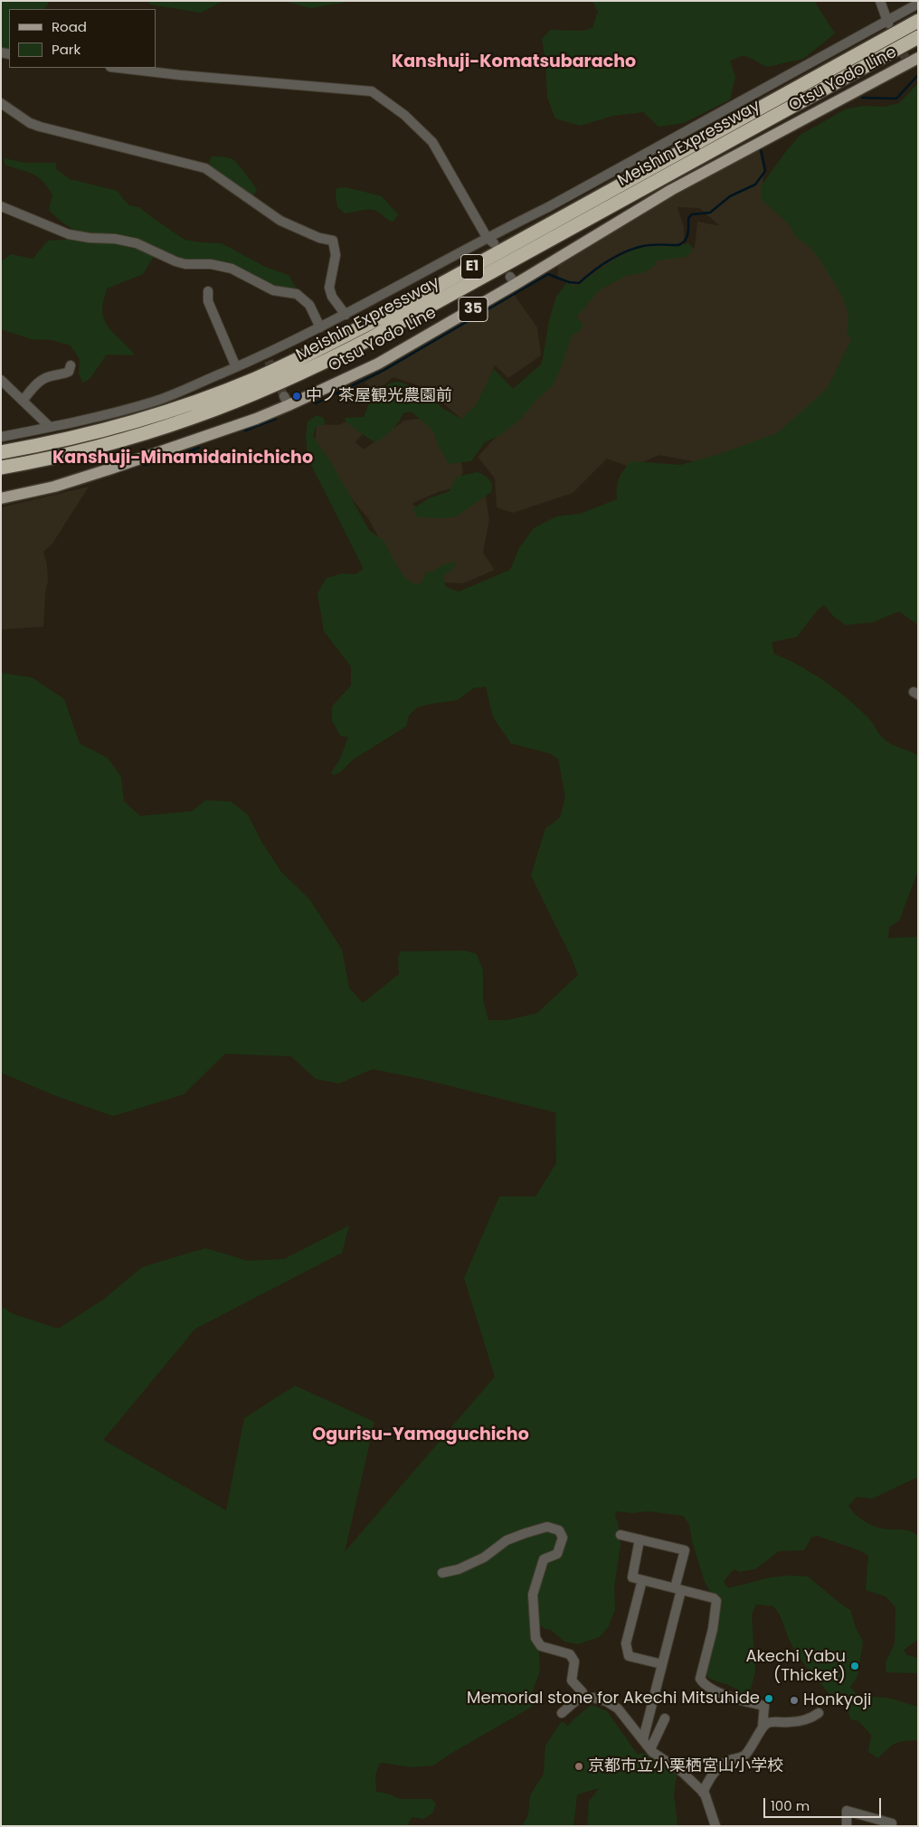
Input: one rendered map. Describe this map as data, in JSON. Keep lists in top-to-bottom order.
{
  "streets": {
    "highway": ["Meishin Expressway", "E1"],
    "main road": ["Otsu Yodo Line", "35"]
  },
  "districts": ["Kanshuji-Komatsubaracho", "Kanshuji-Minamidainichicho", "Ogurisu-Yamaguchicho"],
  "places": [
    "中ノ茶屋観光農園前",
    "Akechi Yabu (Thicket)",
    "Memorial stone for Akechi Mitsuhide",
    "Honkyoji",
    "京都市立小栗栖宮山小学校"
  ],
  "legend": ["Road", "Park"],
  "scale_bar": "100 m"
}
